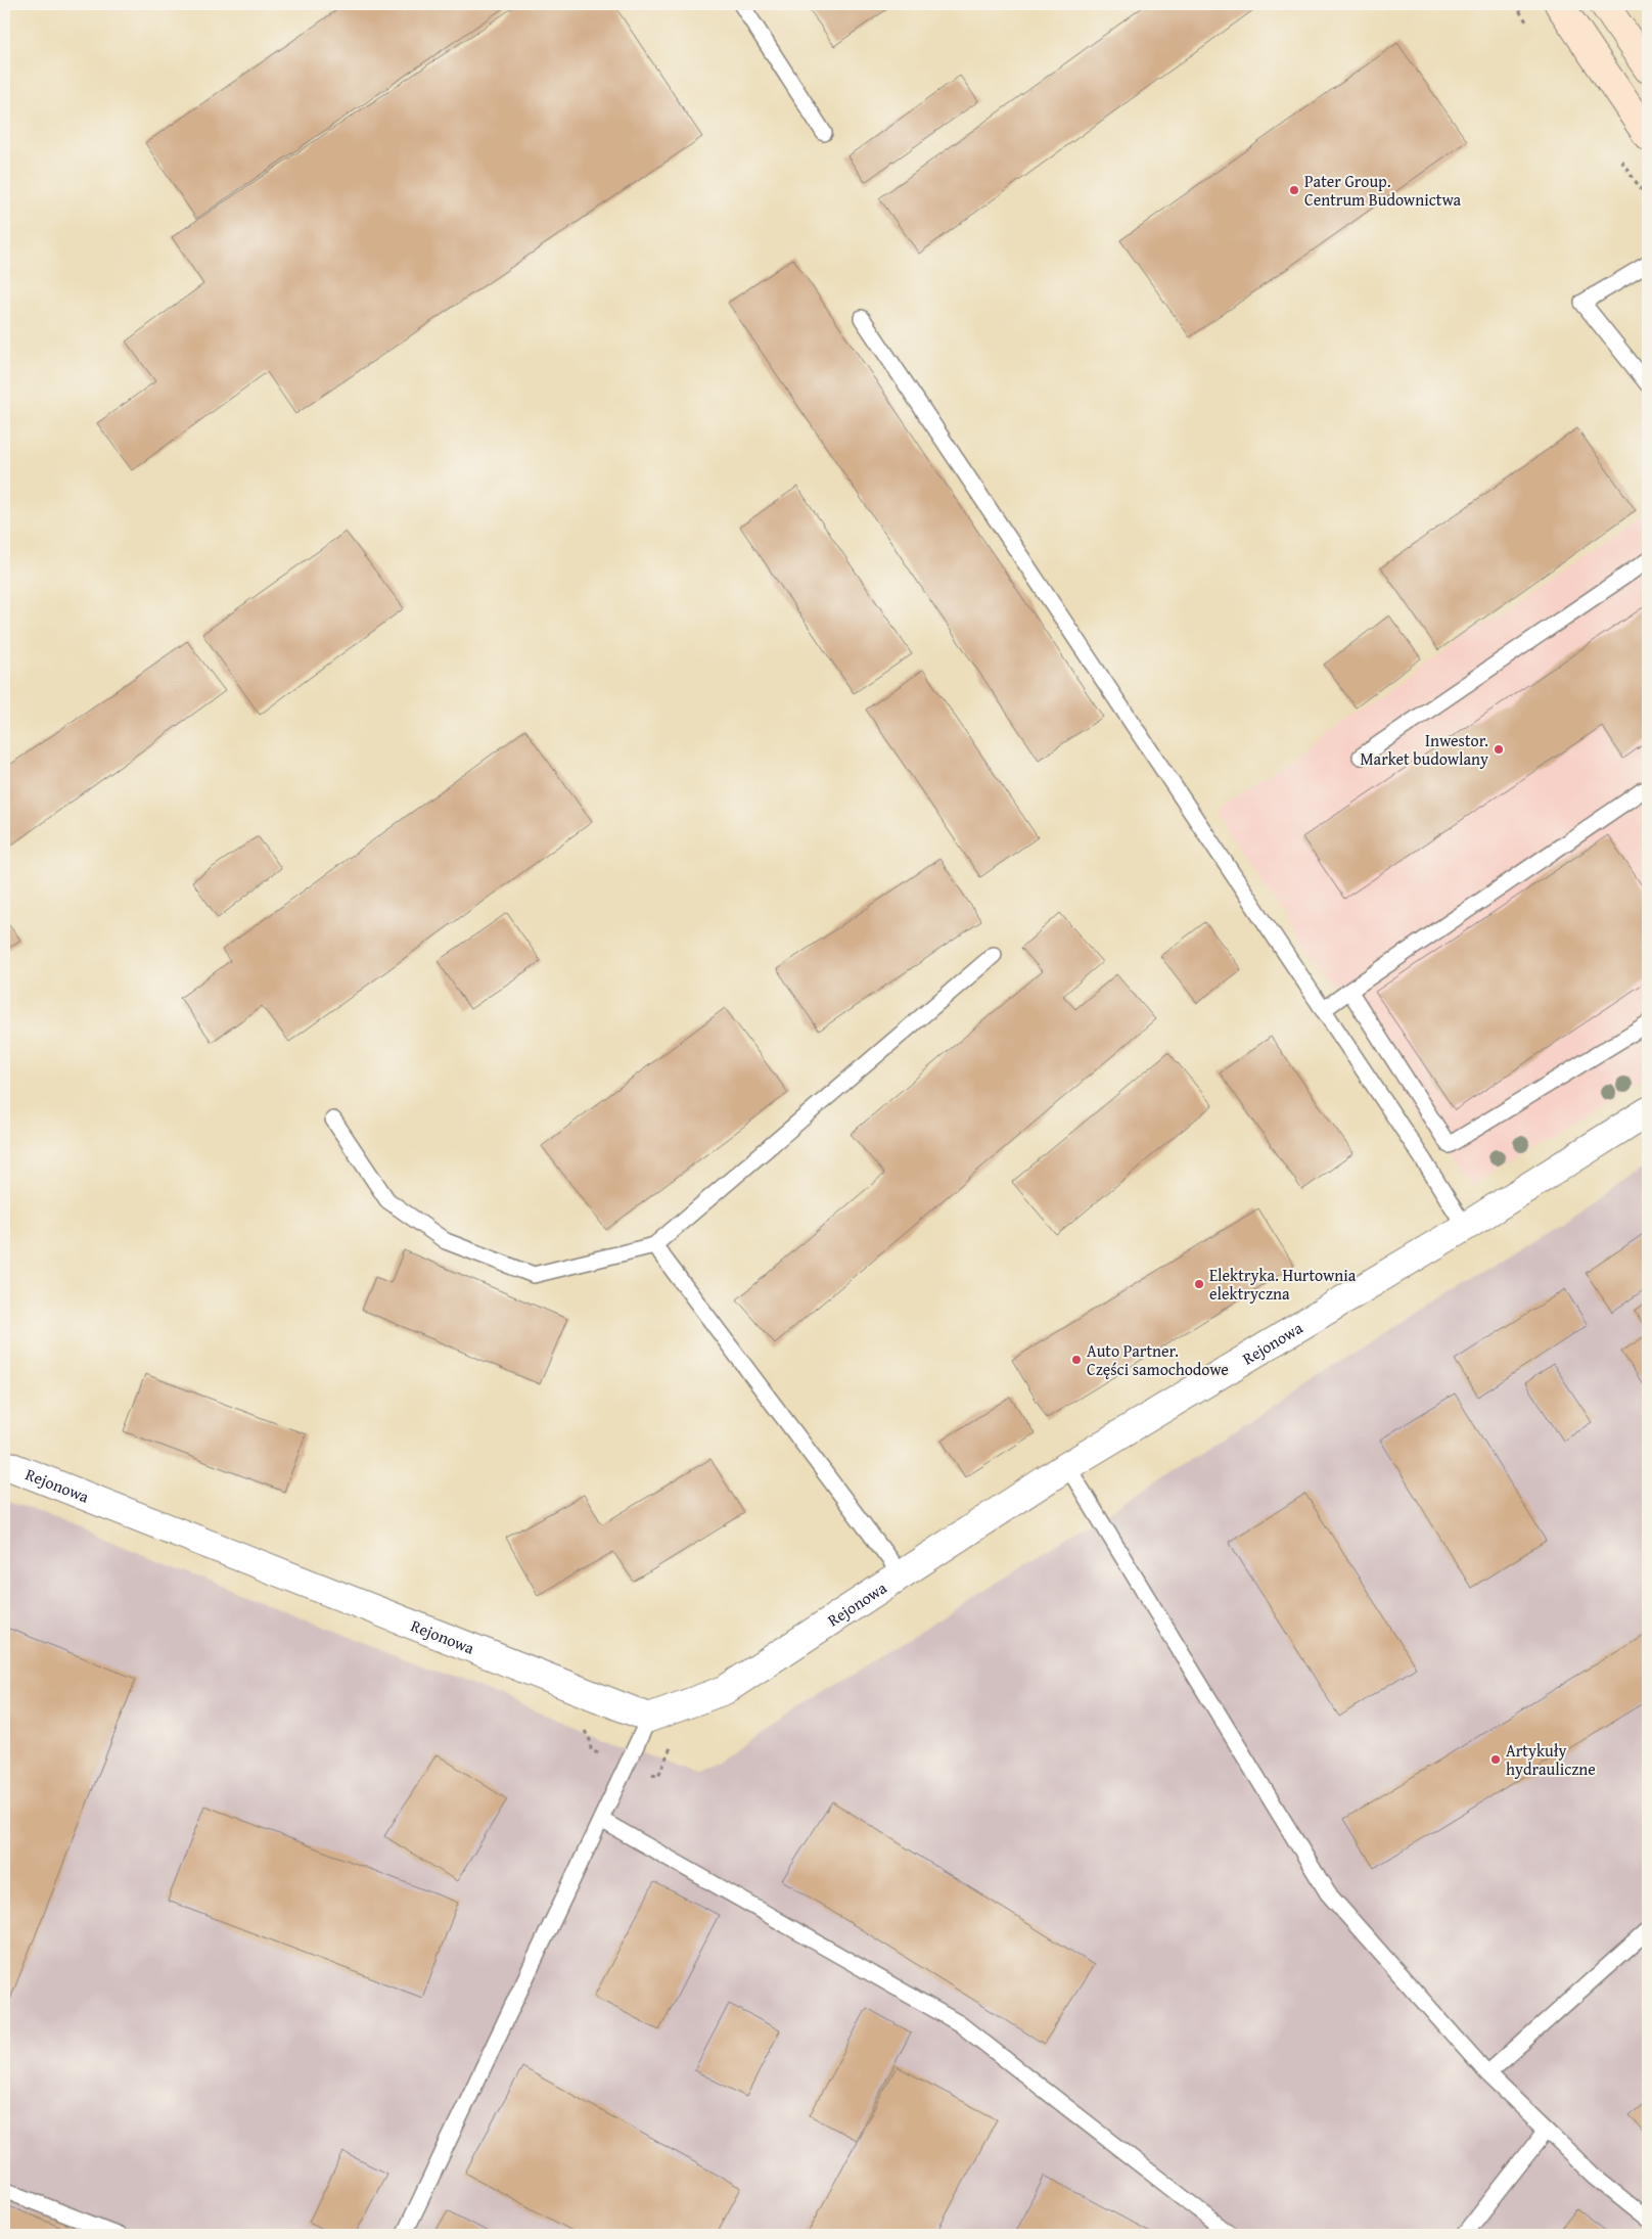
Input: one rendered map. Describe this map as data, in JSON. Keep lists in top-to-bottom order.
{
  "streets": {
    "street": ["Rejonowa"]
  },
  "places": [
    "Pater Group. Centrum Budownictwa",
    "Inwestor. Market budowlany",
    "Elektryka. Hurtownia elektryczna",
    "Auto Partner. Części samochodowe",
    "Artykuły hydrauliczne"
  ]
}
